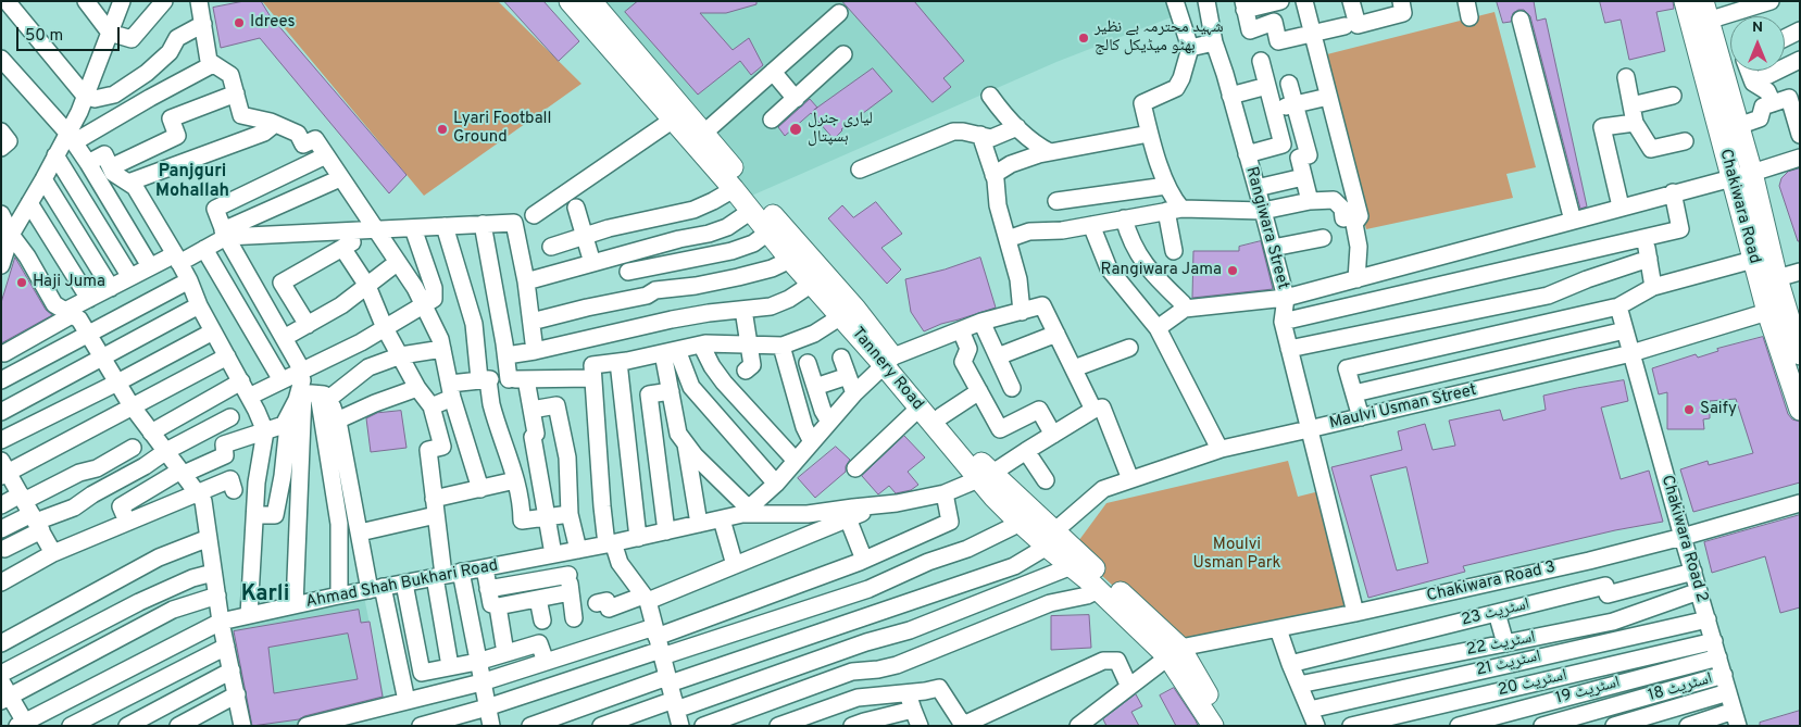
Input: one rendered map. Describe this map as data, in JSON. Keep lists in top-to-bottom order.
{
  "streets": {
    "main road": ["Chakiwara Road", "Tannery Road"],
    "street": [
      "Rangiwara Street",
      "Maulvi Usman Street",
      "Chakiwara Road 2",
      "Chakiwara Road 3",
      "Ahmad Shah Bukhari Road",
      "اسٹریٹ 23",
      "اسٹریٹ 22",
      "اسٹریٹ 21",
      "اسٹریٹ 20",
      "اسٹریٹ 18",
      "اسٹریٹ 19"
    ]
  },
  "crossings": [
    ["Chakiwara Road", "Maulvi Usman Street"],
    ["Rangiwara Street", "Maulvi Usman Street"],
    ["Rangiwara Street", "Chakiwara Road 3"],
    ["Tannery Road", "Maulvi Usman Street"],
    ["Tannery Road", "Chakiwara Road 3"],
    ["Tannery Road", "Ahmad Shah Bukhari Road"],
    ["Maulvi Usman Street", "Chakiwara Road 2"],
    ["Chakiwara Road 2", "Chakiwara Road 3"],
    ["Chakiwara Road 2", "اسٹریٹ 23"],
    ["Chakiwara Road 2", "اسٹریٹ 22"],
    ["Chakiwara Road 2", "اسٹریٹ 21"],
    ["Chakiwara Road 2", "اسٹریٹ 20"],
    ["Chakiwara Road 2", "اسٹریٹ 18"],
    ["Chakiwara Road 2", "اسٹریٹ 19"]
  ],
  "districts": ["Panjguri Mohallah", "Karli"],
  "parks": ["Moulvi Usman Park"],
  "places": [
    "Idrees",
    "شہید محترمہ بے نظیر بھٹو میڈیکل کالج",
    "Lyari Football Ground",
    "لیاری جنرل ہسپتال",
    "Rangiwara Jama",
    "Haji Juma",
    "Saify"
  ],
  "scale_bar": "50 m",
  "north": "top"
}
